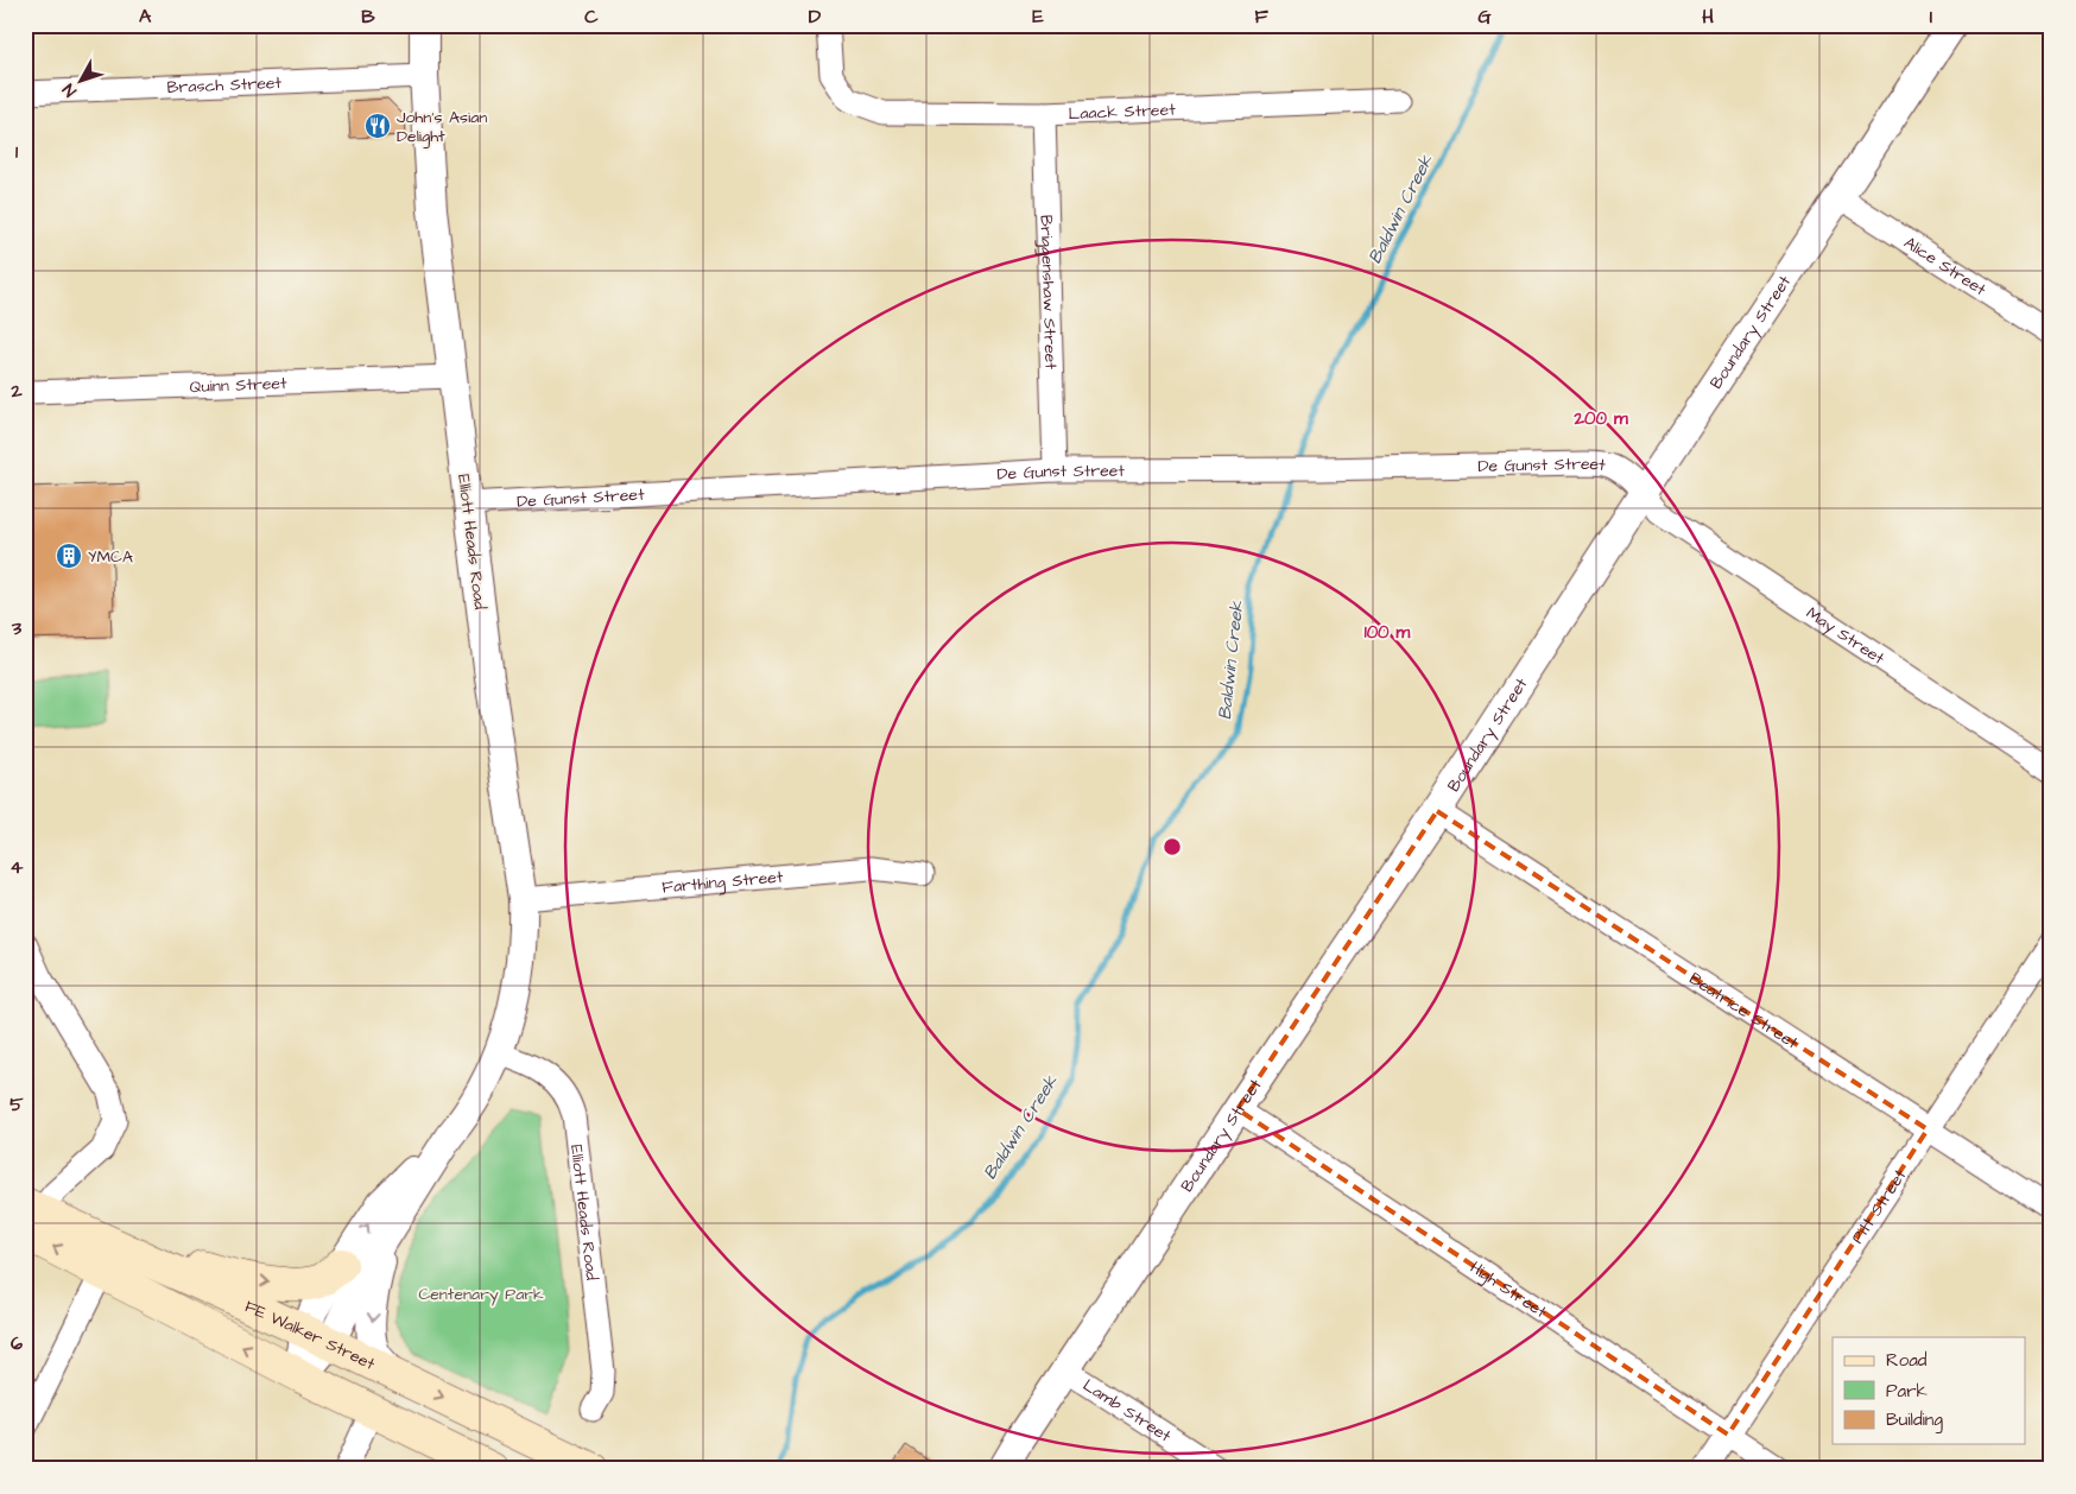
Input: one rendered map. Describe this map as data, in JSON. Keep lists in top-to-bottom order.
{
  "streets": {
    "main road": ["FE Walker Street"],
    "street": [
      "Brasch Street",
      "Laack Street",
      "Alice Street",
      "Briggenshaw Street",
      "Boundary Street",
      "Quinn Street",
      "De Gunst Street",
      "Elliott Heads Road",
      "May Street",
      "Farthing Street",
      "Beatrice Street",
      "Pitt Street",
      "High Street",
      "Lamb Street"
    ]
  },
  "crossings": [
    ["Brasch Street", "Elliott Heads Road"],
    ["Laack Street", "Briggenshaw Street"],
    ["Alice Street", "Boundary Street"],
    ["Briggenshaw Street", "De Gunst Street"],
    ["Boundary Street", "De Gunst Street"],
    ["Boundary Street", "May Street"],
    ["Boundary Street", "Beatrice Street"],
    ["Boundary Street", "High Street"],
    ["Boundary Street", "Lamb Street"],
    ["Quinn Street", "Elliott Heads Road"],
    ["De Gunst Street", "Elliott Heads Road"],
    ["De Gunst Street", "May Street"],
    ["Elliott Heads Road", "Farthing Street"],
    ["Elliott Heads Road", "FE Walker Street"],
    ["Beatrice Street", "Pitt Street"],
    ["Pitt Street", "High Street"]
  ],
  "water": ["Baldwin Creek"],
  "parks": ["Centenary Park"],
  "places": {
    "restaurant": ["John's Asian Delight"],
    "building": ["YMCA"]
  },
  "legend": ["Road", "Park", "Building"],
  "north": "bottom left",
  "grid": {
    "columns": [
      "A",
      "B",
      "C",
      "D",
      "E",
      "F",
      "G",
      "H",
      "I"
    ],
    "rows": [
      "1",
      "2",
      "3",
      "4",
      "5",
      "6"
    ]
  },
  "rings": ["200 m", "100 m"]
}
